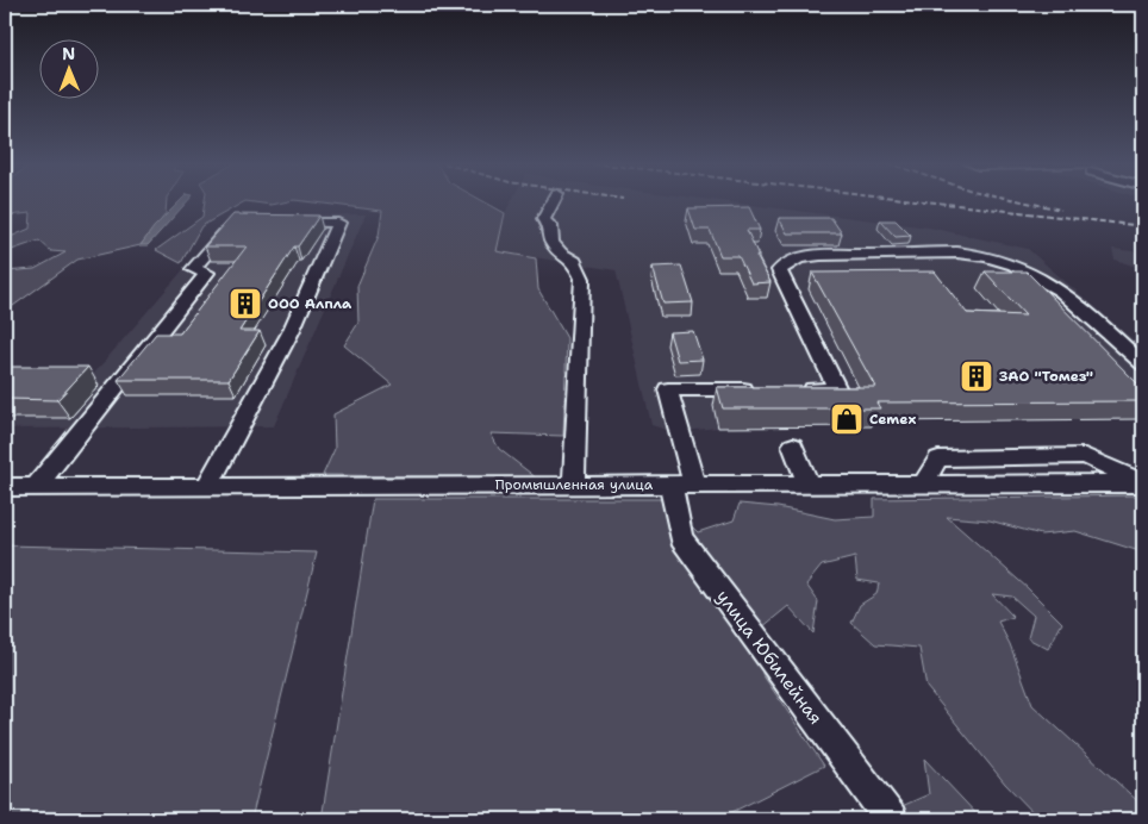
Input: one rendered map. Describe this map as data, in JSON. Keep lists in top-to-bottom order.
{
  "streets": {
    "street": ["Промышленная улица"],
    "lane": ["улица Юбилейная"]
  },
  "crossings": [
    ["Промышленная улица", "улица Юбилейная"]
  ],
  "places": {
    "building": ["ООО Алпла", "ЗАО \"Томез\""],
    "shop": ["Cemex"]
  },
  "north": "top"
}
